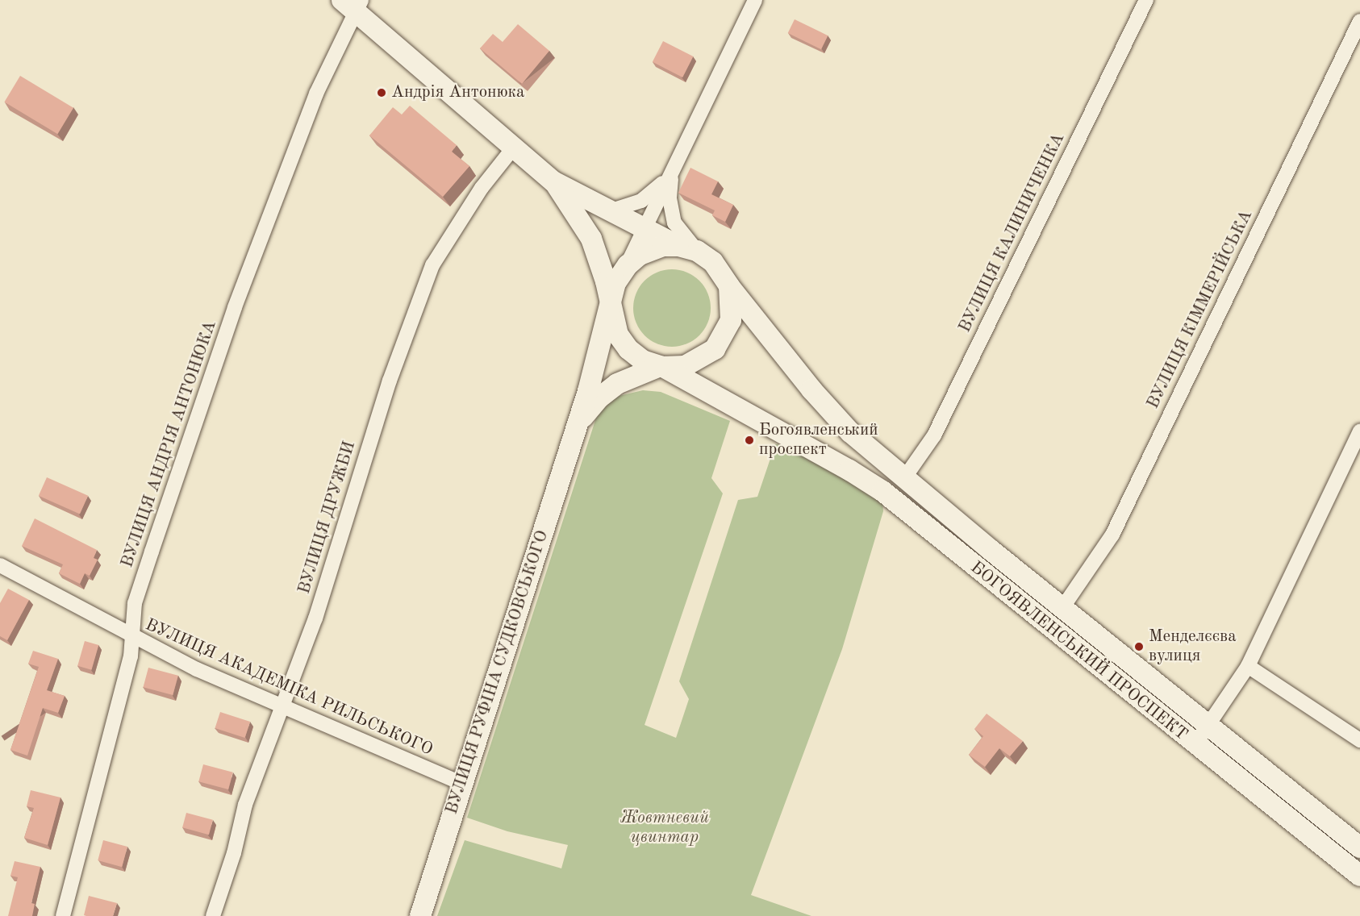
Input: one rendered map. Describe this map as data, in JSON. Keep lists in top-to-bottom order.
{
  "streets": {
    "main road": ["БОГОЯВЛЕНСЬКИЙ ПРОСПЕКТ", "ВУЛИЦЯ РУФІНА СУДКОВСЬКОГО"],
    "street": [
      "ВУЛИЦЯ КАЛИНИЧЕНКА",
      "ВУЛИЦЯ КІММЕРІЙСЬКА",
      "ВУЛИЦЯ АНДРІЯ АНТОНЮКА",
      "ВУЛИЦЯ ДРУЖБИ",
      "ВУЛИЦЯ АКАДЕМІКА РИЛЬСЬКОГО"
    ]
  },
  "crossings": [
    ["ВУЛИЦЯ КАЛИНИЧЕНКА", "БОГОЯВЛЕНСЬКИЙ ПРОСПЕКТ"],
    ["ВУЛИЦЯ КІММЕРІЙСЬКА", "БОГОЯВЛЕНСЬКИЙ ПРОСПЕКТ"],
    ["ВУЛИЦЯ АНДРІЯ АНТОНЮКА", "БОГОЯВЛЕНСЬКИЙ ПРОСПЕКТ"],
    ["ВУЛИЦЯ АНДРІЯ АНТОНЮКА", "ВУЛИЦЯ АКАДЕМІКА РИЛЬСЬКОГО"],
    ["ВУЛИЦЯ ДРУЖБИ", "БОГОЯВЛЕНСЬКИЙ ПРОСПЕКТ"],
    ["ВУЛИЦЯ ДРУЖБИ", "ВУЛИЦЯ АКАДЕМІКА РИЛЬСЬКОГО"],
    ["БОГОЯВЛЕНСЬКИЙ ПРОСПЕКТ", "ВУЛИЦЯ РУФІНА СУДКОВСЬКОГО"],
    ["ВУЛИЦЯ РУФІНА СУДКОВСЬКОГО", "ВУЛИЦЯ АКАДЕМІКА РИЛЬСЬКОГО"]
  ],
  "parks": ["Жовтневий цвинтар"],
  "places": ["Андрія Антонюка", "Богоявленський проспект", "Менделєєва вулиця"]
}
